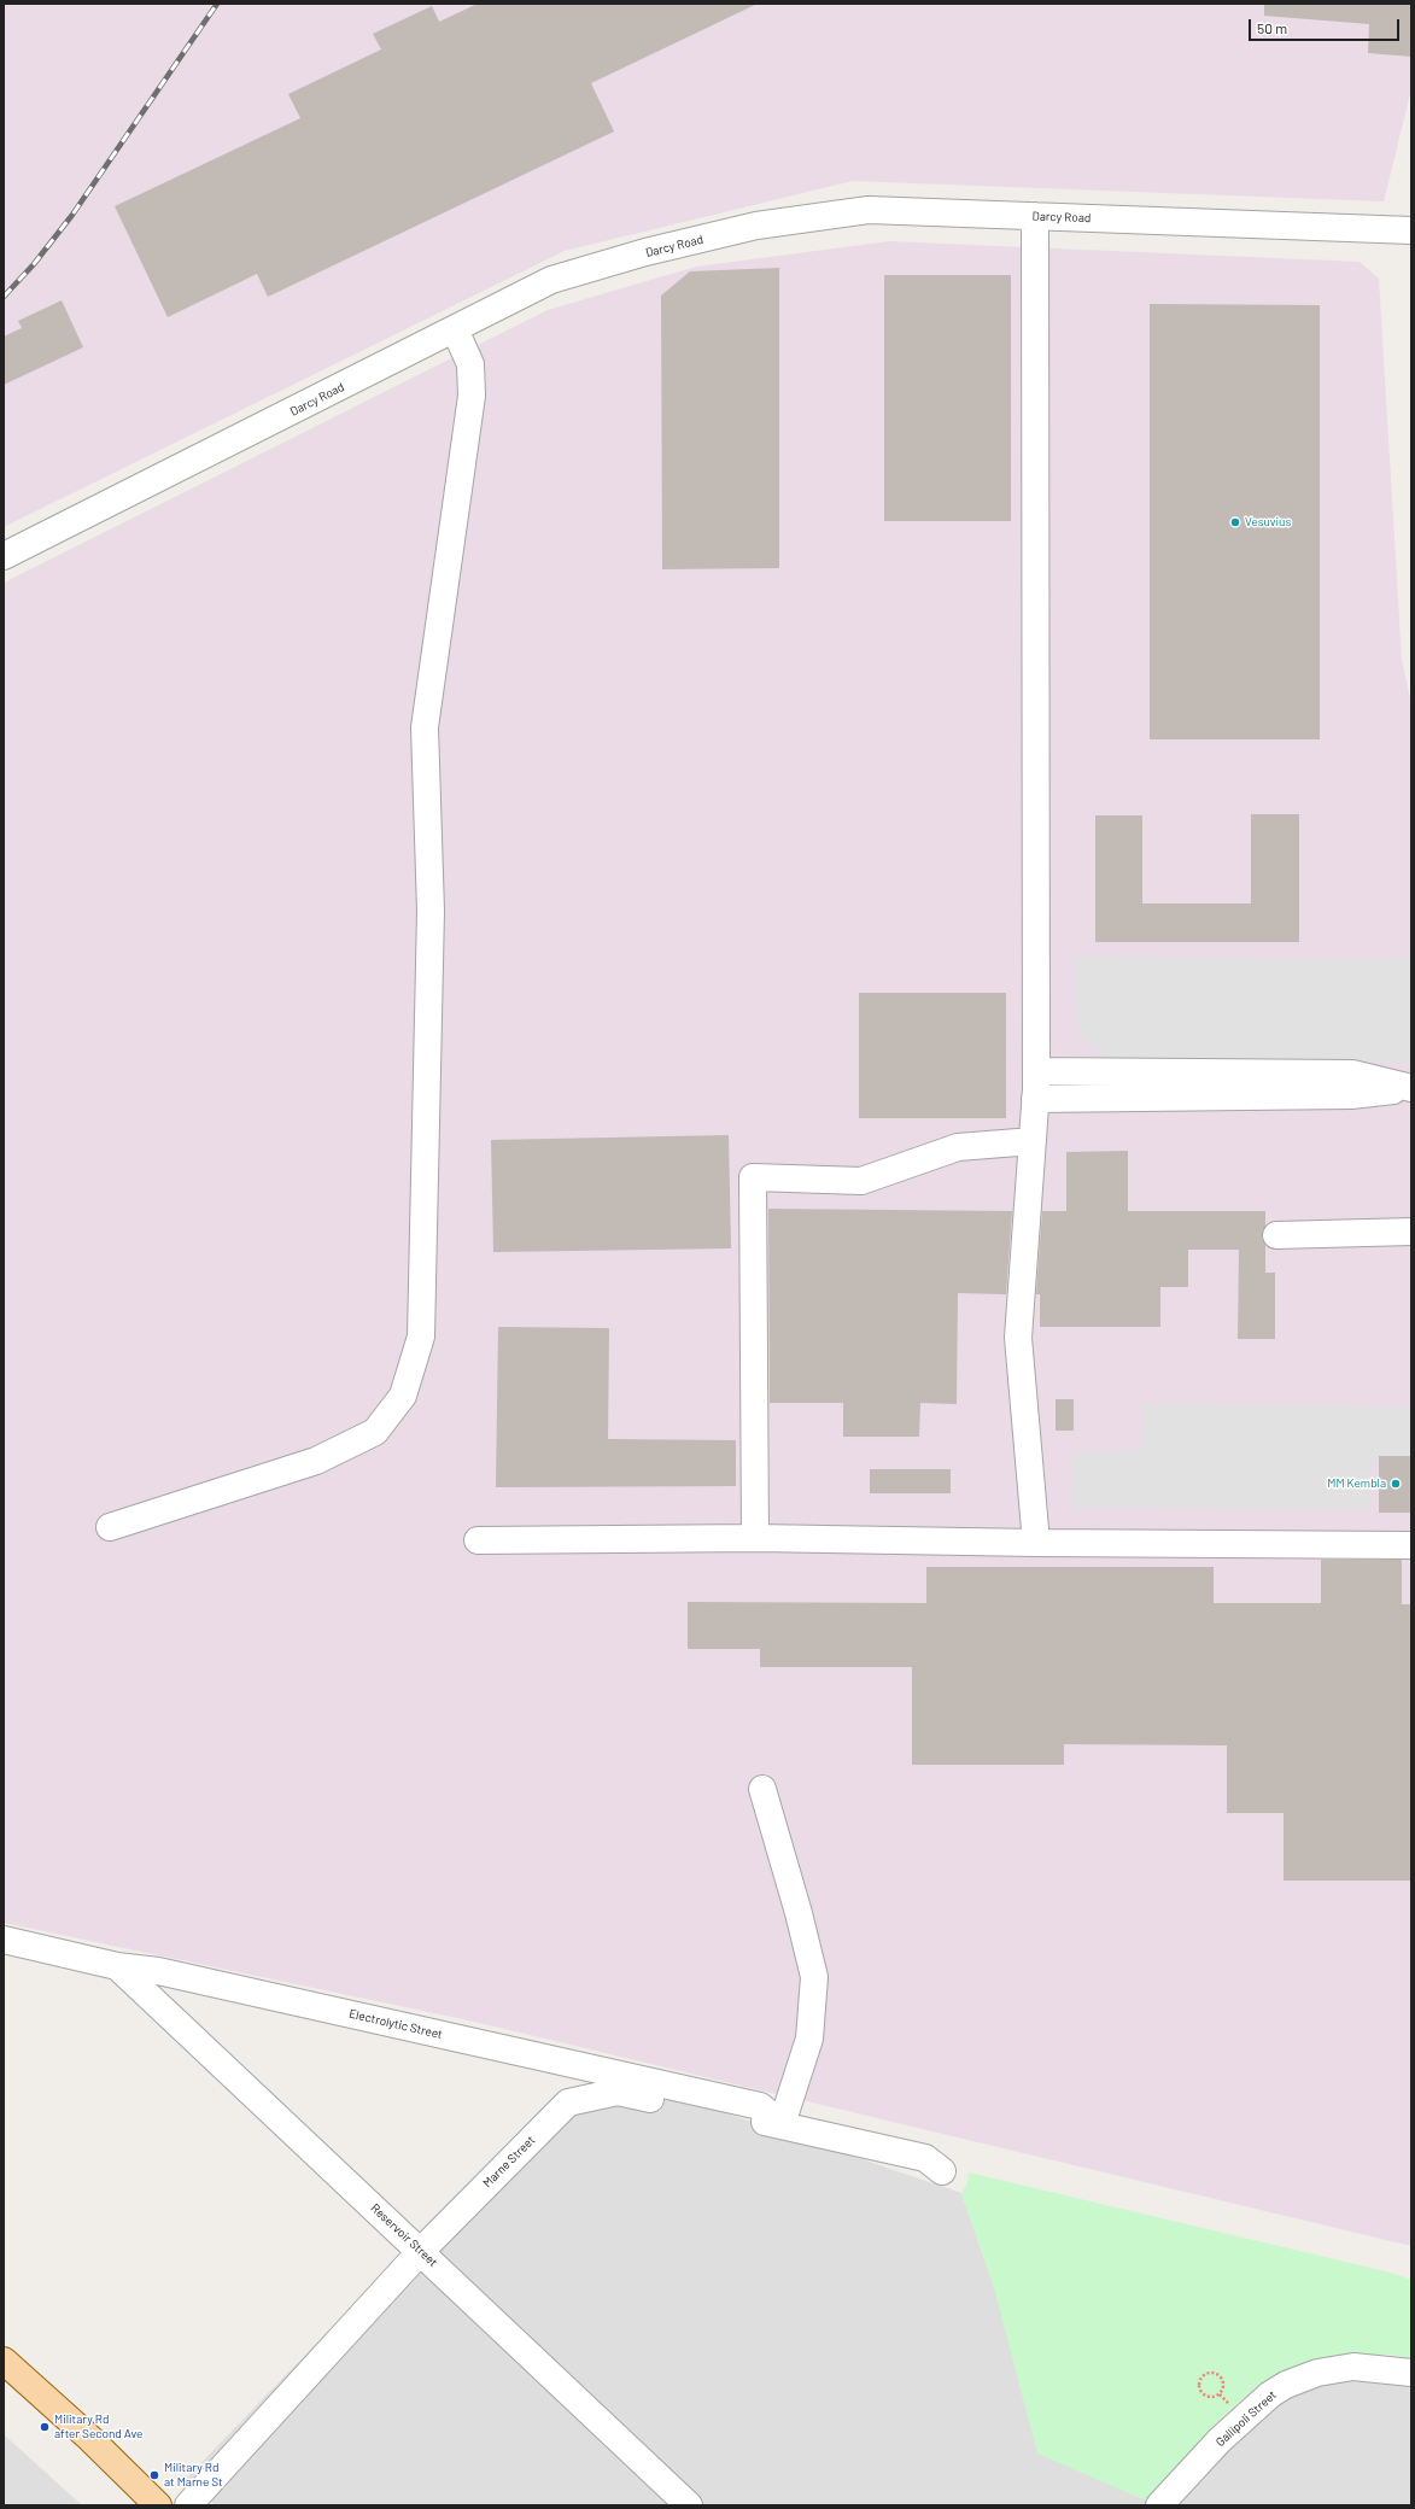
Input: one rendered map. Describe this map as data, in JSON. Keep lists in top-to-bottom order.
{
  "streets": {
    "street": [
      "Darcy Road",
      "Electrolytic Street",
      "Marne Street",
      "Reservoir Street",
      "Gallipoli Street"
    ]
  },
  "crossings": [
    ["Electrolytic Street", "Marne Street"],
    ["Electrolytic Street", "Reservoir Street"],
    ["Marne Street", "Reservoir Street"]
  ],
  "places": [
    "Vesuvius",
    "MM Kembla",
    "Military Rd after Second Ave",
    "Military Rd at Marne St"
  ],
  "scale_bar": "50 m"
}
